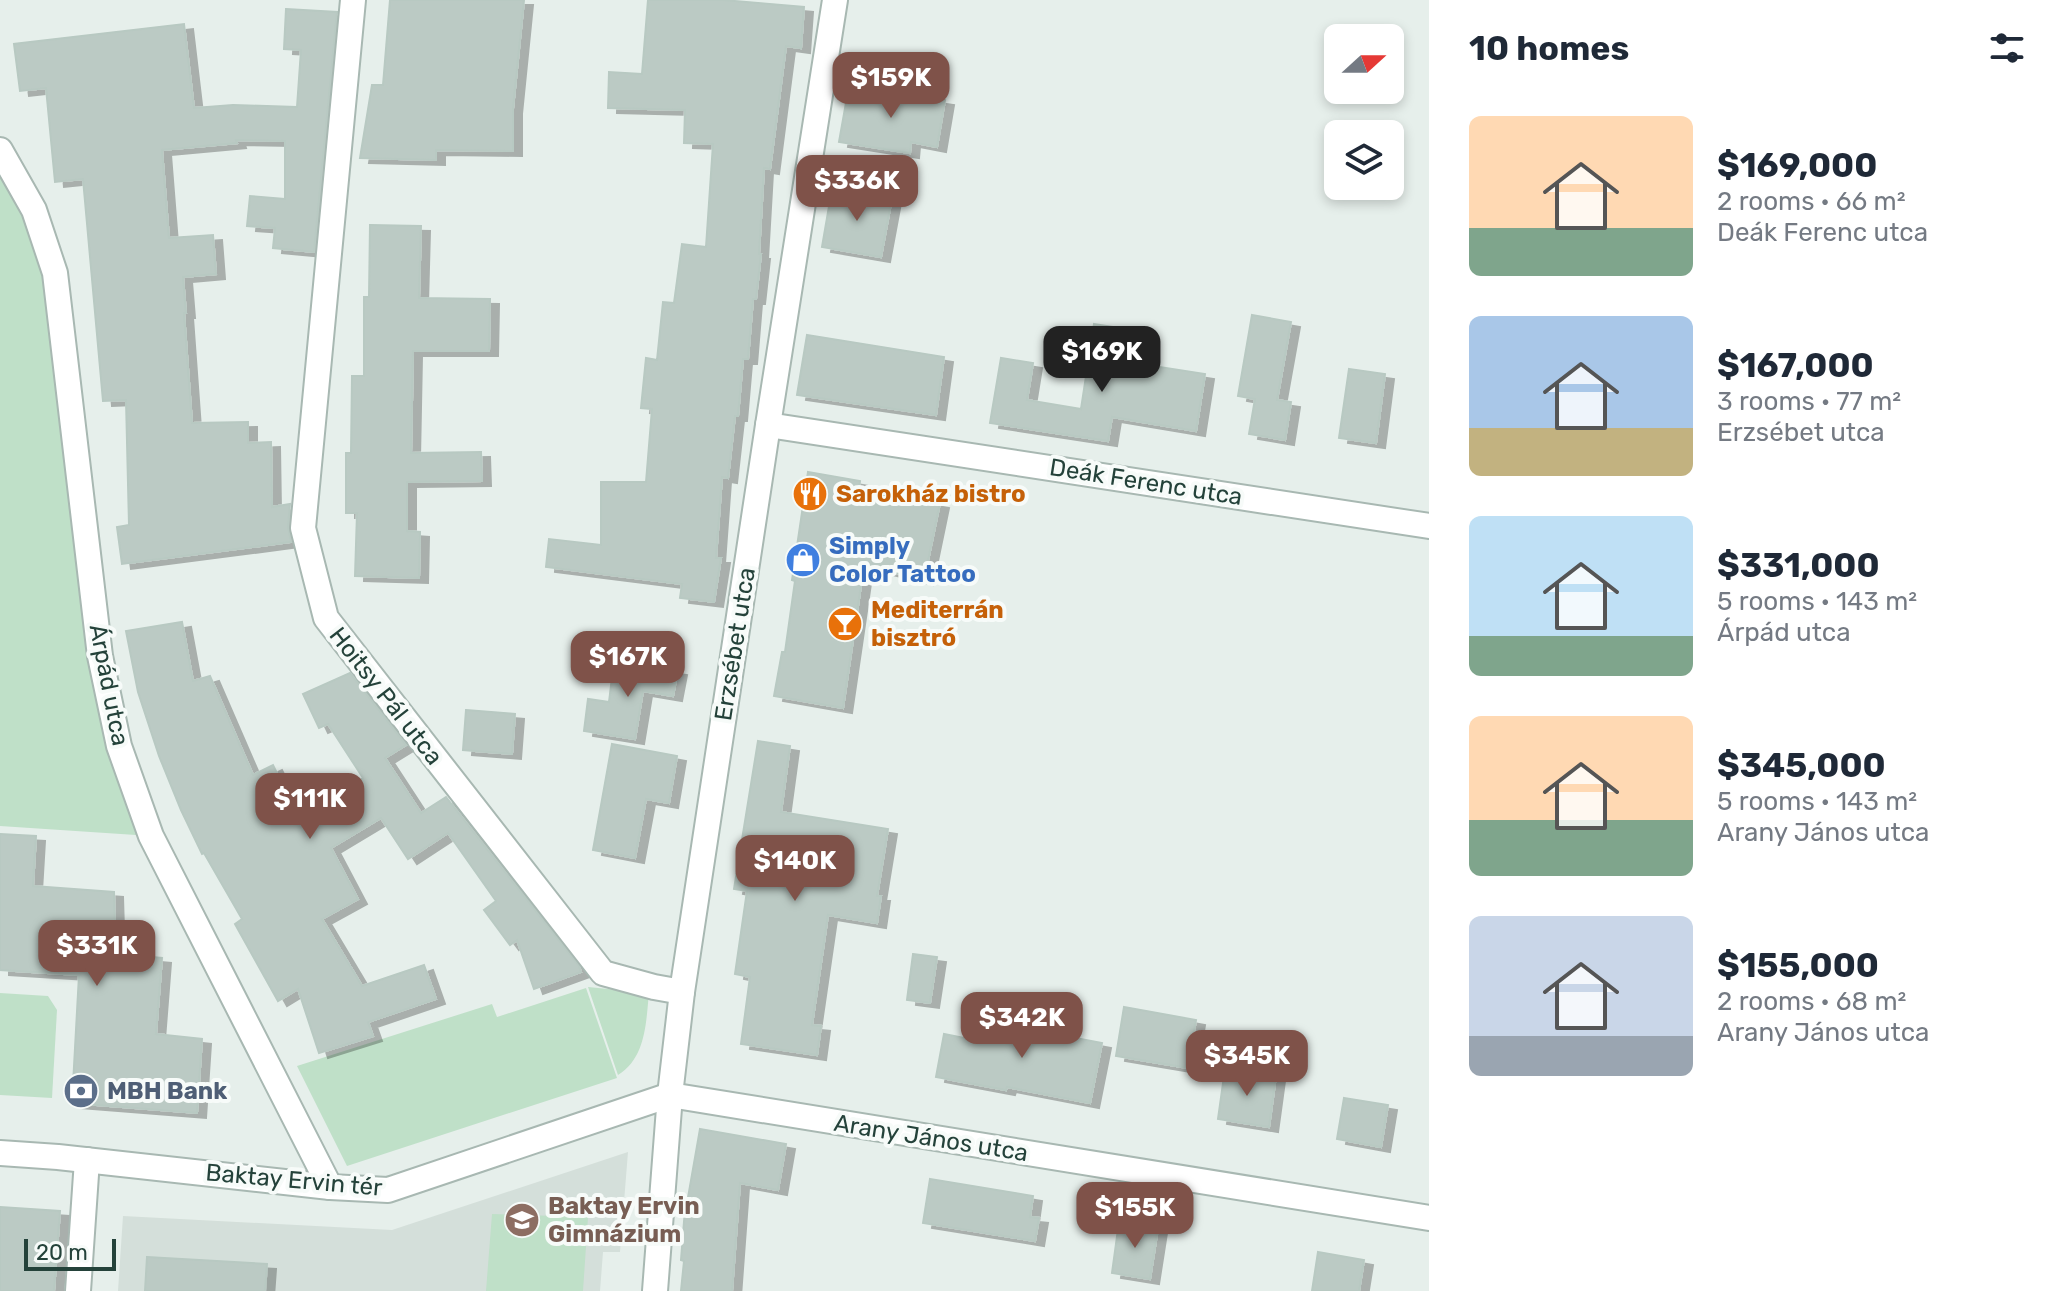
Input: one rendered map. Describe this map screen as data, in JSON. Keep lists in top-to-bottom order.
{
  "streets": {
    "street": [
      "Deák Ferenc utca",
      "Erzsébet utca",
      "Árpád utca",
      "Hoitsy Pál utca",
      "Arany János utca",
      "Baktay Ervin tér"
    ]
  },
  "crossings": [
    ["Deák Ferenc utca", "Erzsébet utca"],
    ["Erzsébet utca", "Hoitsy Pál utca"],
    ["Erzsébet utca", "Arany János utca"],
    ["Erzsébet utca", "Baktay Ervin tér"],
    ["Árpád utca", "Baktay Ervin tér"],
    ["Arany János utca", "Baktay Ervin tér"]
  ],
  "places": {
    "restaurant": ["Sarokház bistro"],
    "shop": ["Simply Color Tattoo"],
    "bar": ["Mediterrán bisztró"],
    "bank": ["MBH Bank"],
    "school or university": ["Baktay Ervin Gimnázium"]
  },
  "scale_bar": "20 m",
  "north": "right",
  "page": {
    "heading": "10 homes",
    "price": [
      "$159K",
      "$336K",
      "$169K",
      "$167K",
      "$111K",
      "$140K",
      "$331K",
      "$342K",
      "$345K",
      "$155K"
    ],
    "list": [
      {
        "name": "$169,000",
        "note": "2 rooms · 66 m² · Deák Ferenc utca"
      },
      {
        "name": "$167,000",
        "note": "3 rooms · 77 m² · Erzsébet utca"
      },
      {
        "name": "$331,000",
        "note": "5 rooms · 143 m² · Árpád utca"
      },
      {
        "name": "$345,000",
        "note": "5 rooms · 143 m² · Arany János utca"
      },
      {
        "name": "$155,000",
        "note": "2 rooms · 68 m² · Arany János utca"
      }
    ],
    "scale": "20 m"
  }
}
